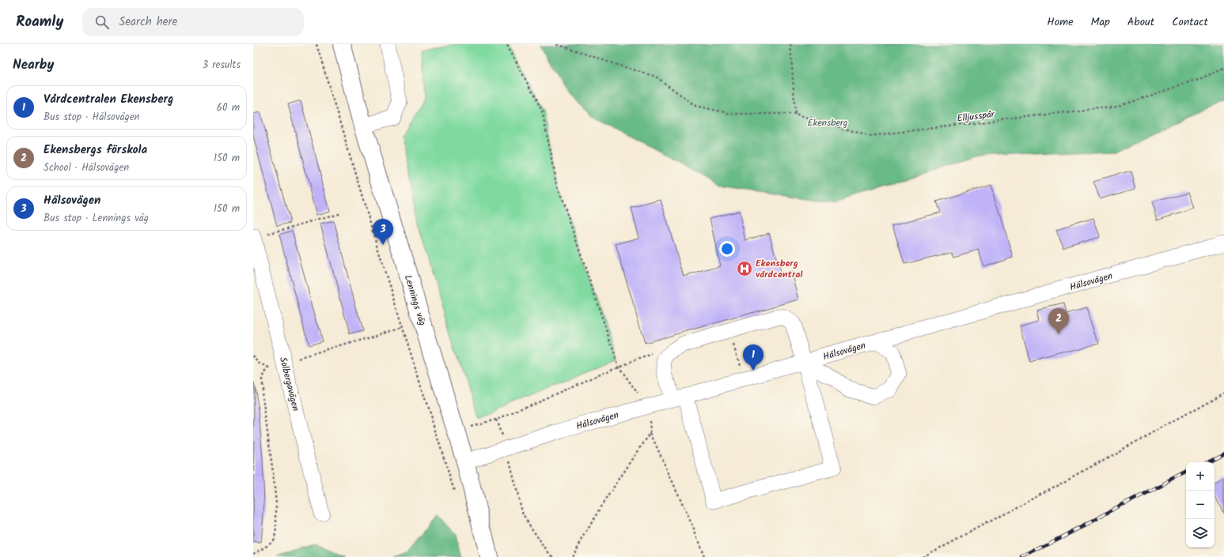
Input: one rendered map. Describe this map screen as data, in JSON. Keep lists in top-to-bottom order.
{
  "streets": {
    "main road": ["Lennings väg"],
    "street": ["Hälsovägen", "Solbergavägen"],
    "path": ["Elljusspår"]
  },
  "crossings": [
    ["Hälsovägen", "Lennings väg"]
  ],
  "parks": ["Ekensberg"],
  "places": {
    "hospital": ["Ekensberg vårdcentral"]
  },
  "page": {
    "header": "Roamly",
    "search": "Search here",
    "nav": [
      "Home",
      "Map",
      "About",
      "Contact"
    ],
    "heading": ["Nearby", "3 results"],
    "list": [
      {
        "mark": "1",
        "name": "Vårdcentralen Ekensberg",
        "note": "Bus stop · Hälsovägen",
        "value": "60 m"
      },
      {
        "mark": "2",
        "name": "Ekensbergs förskola",
        "note": "School · Hälsovägen",
        "value": "150 m"
      },
      {
        "mark": "3",
        "name": "Hälsovägen",
        "note": "Bus stop · Lennings väg",
        "value": "150 m"
      }
    ],
    "pins": ["3", "2", "1"],
    "map_buttons": ["+", "−"]
  }
}
